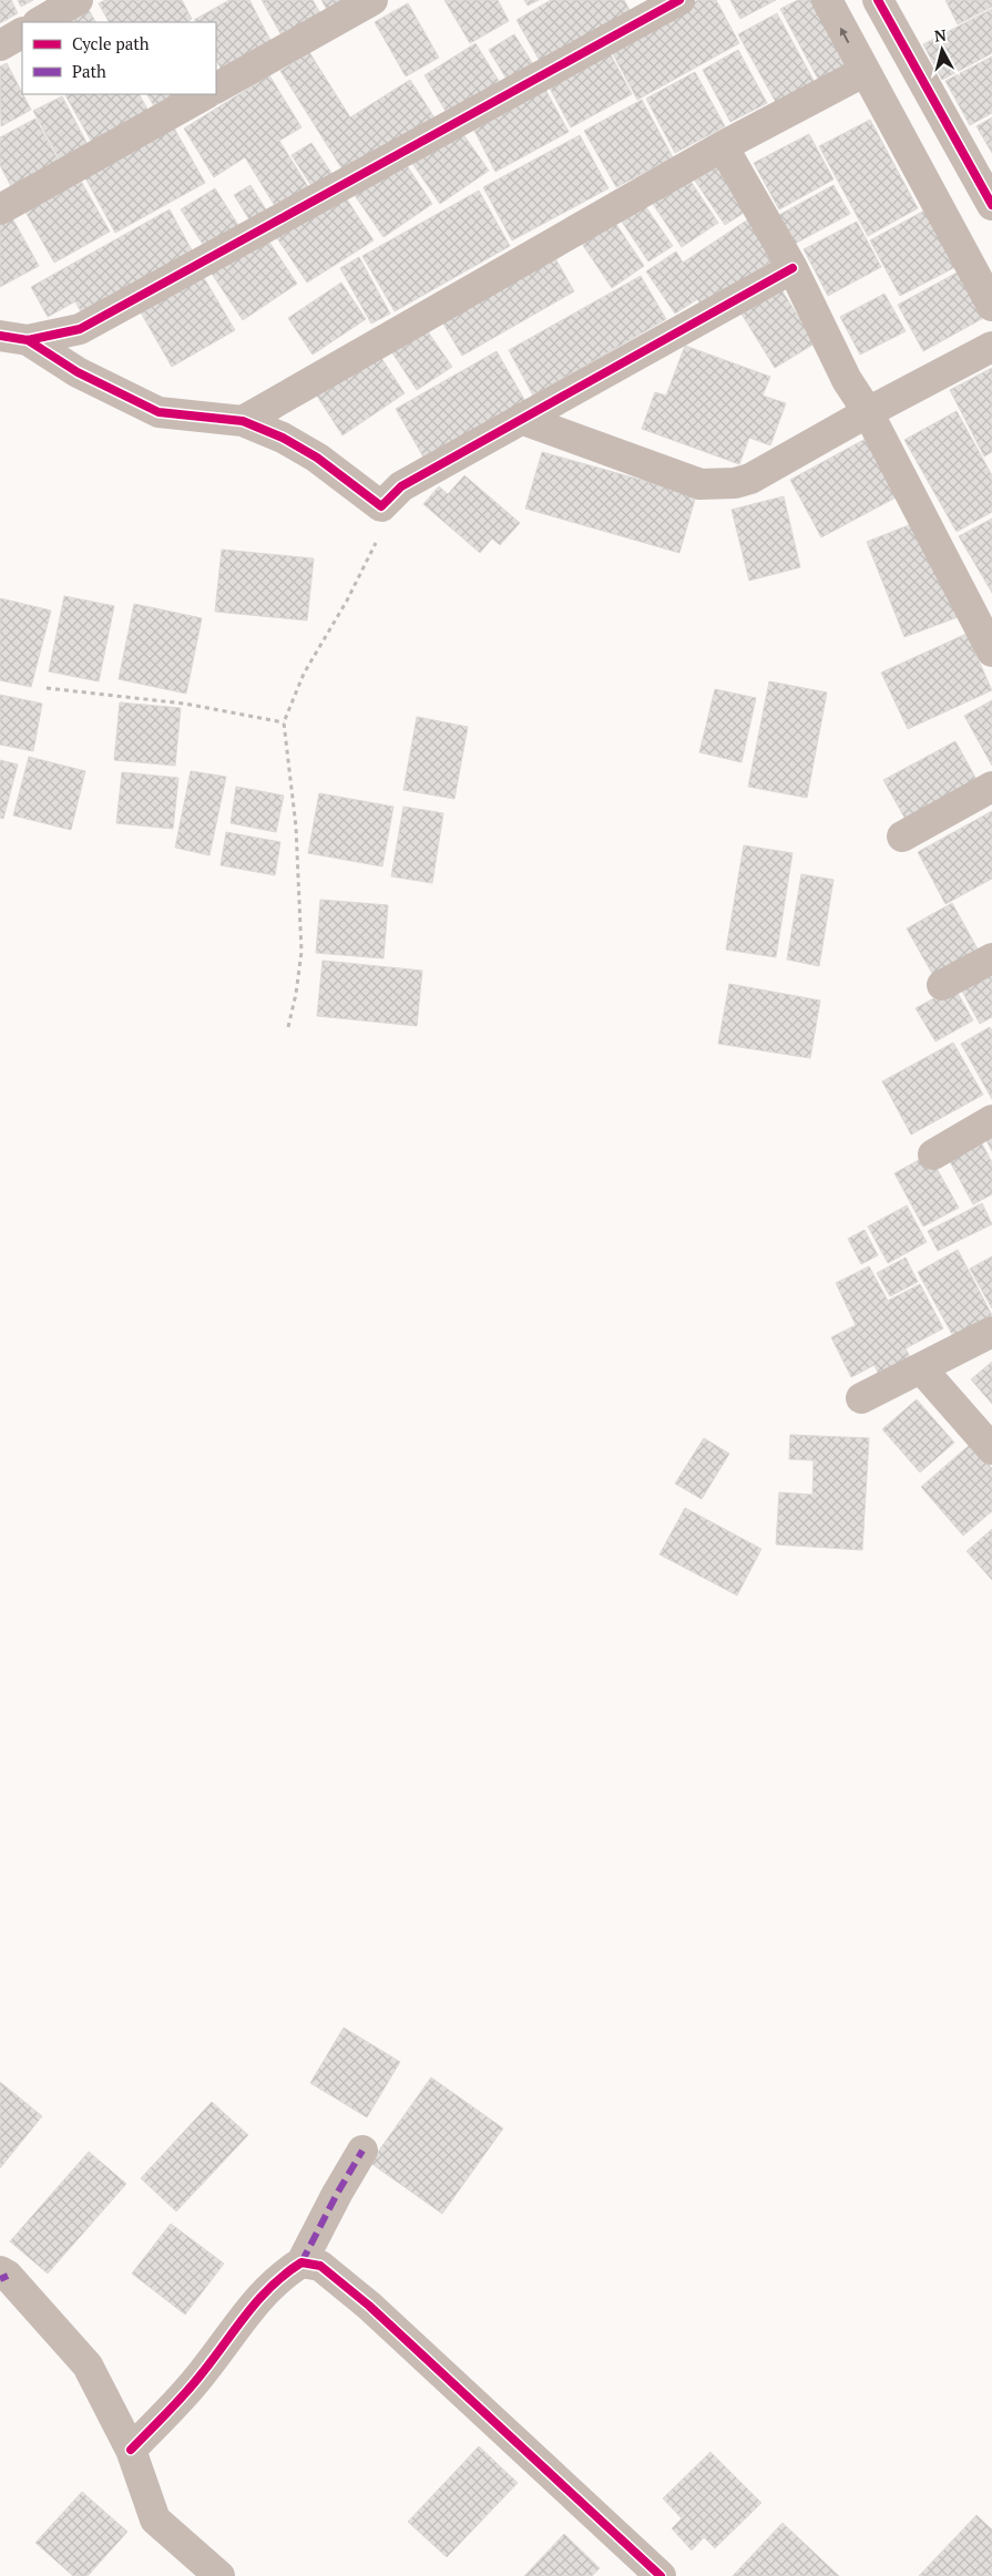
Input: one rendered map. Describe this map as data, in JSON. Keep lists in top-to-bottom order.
{
  "legend": ["Cycle path", "Path"],
  "north": "top"
}
